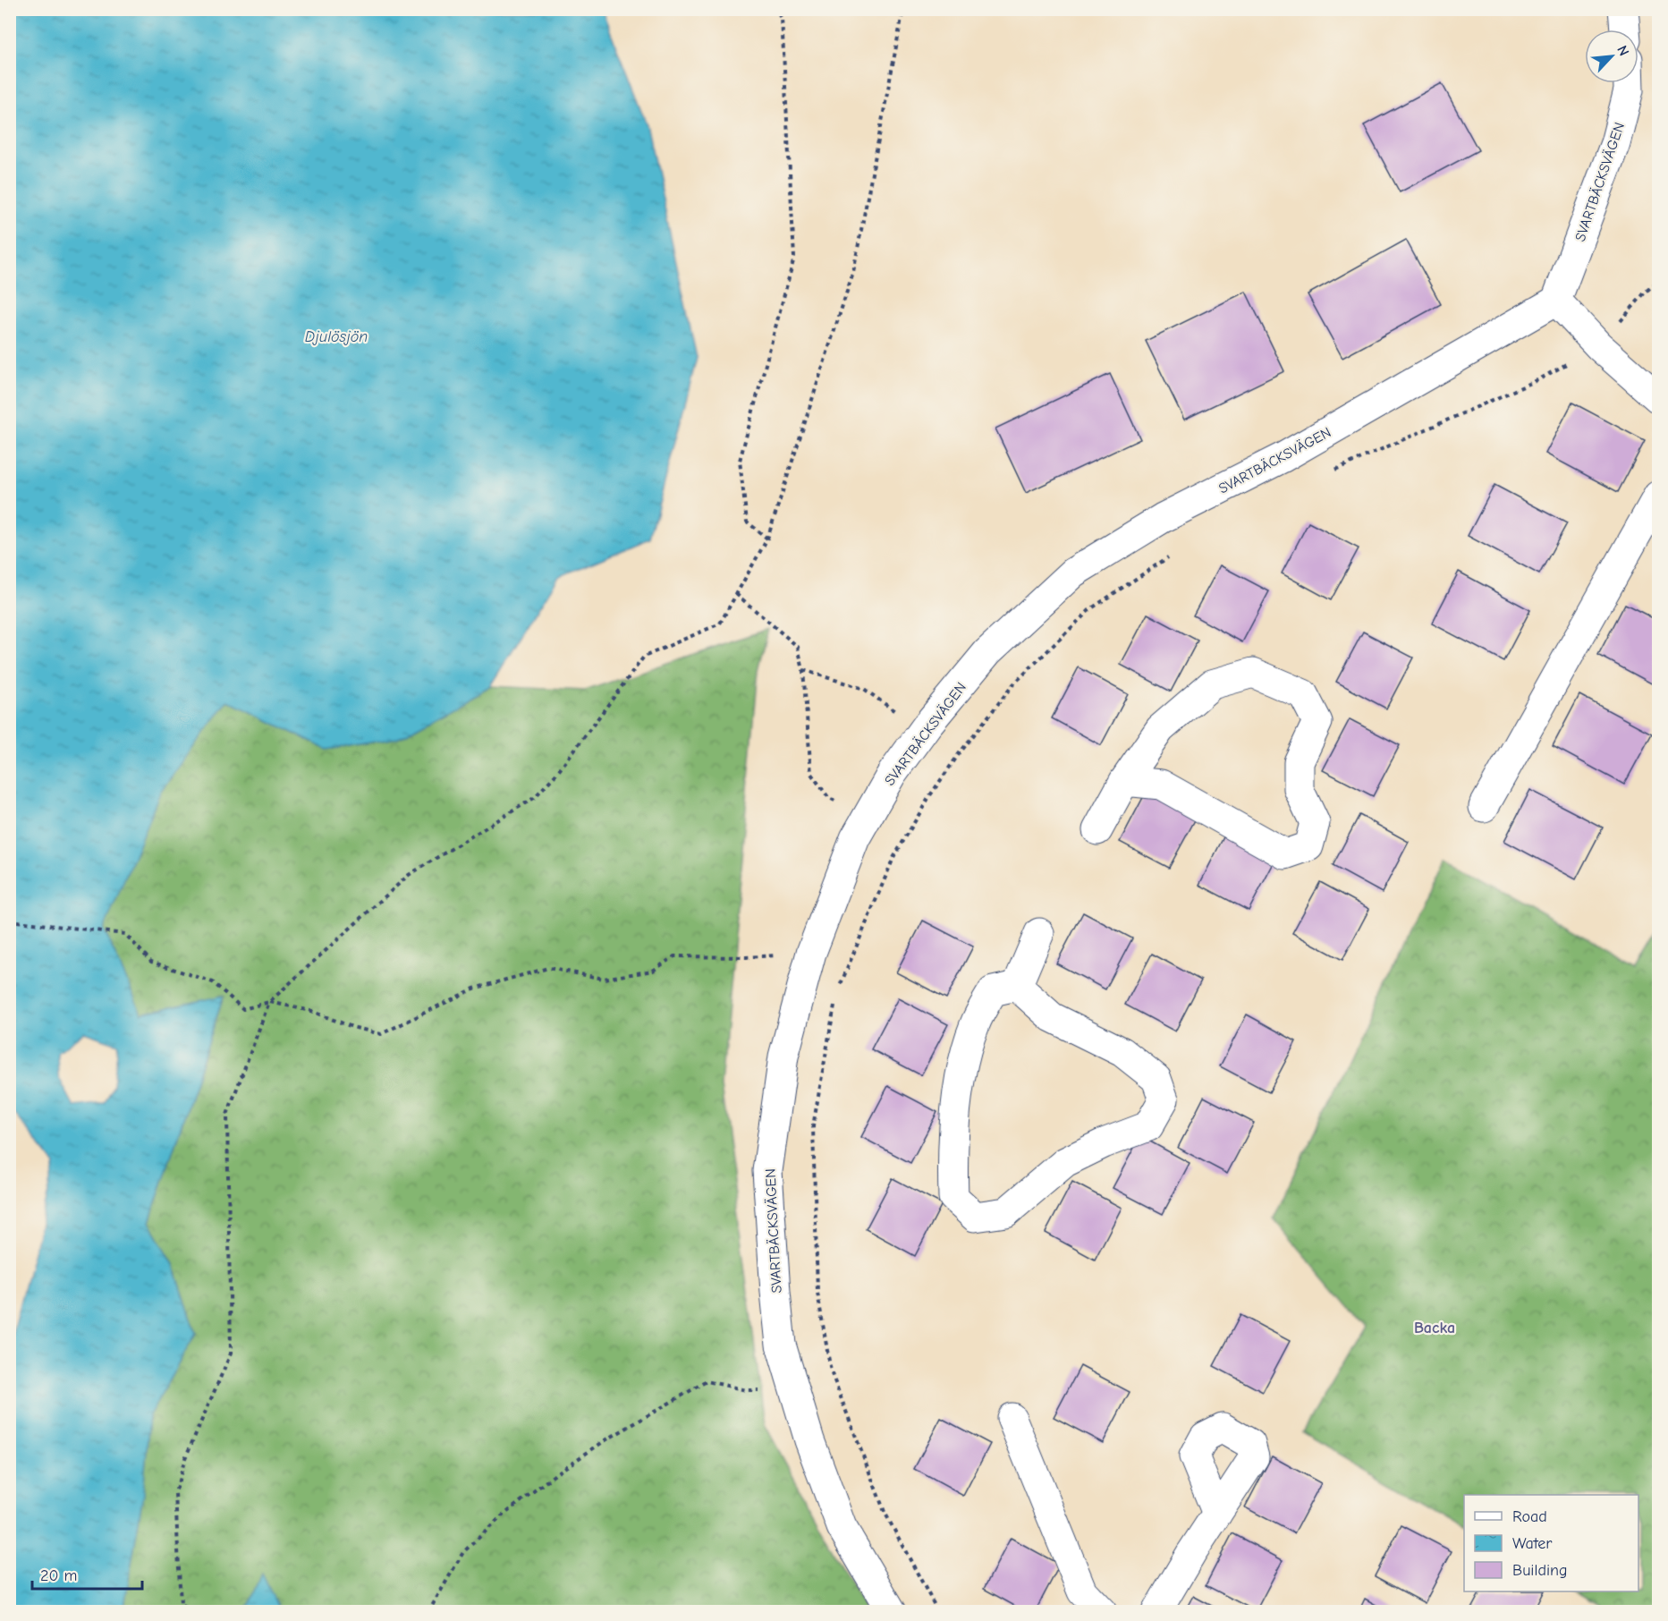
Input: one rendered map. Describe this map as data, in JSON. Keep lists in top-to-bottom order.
{
  "streets": {
    "street": ["SVARTBÄCKSVÄGEN"]
  },
  "districts": ["Backa"],
  "water": ["Djulösjön"],
  "legend": ["Road", "Water", "Building"],
  "scale_bar": "20 m",
  "north": "top right"
}
